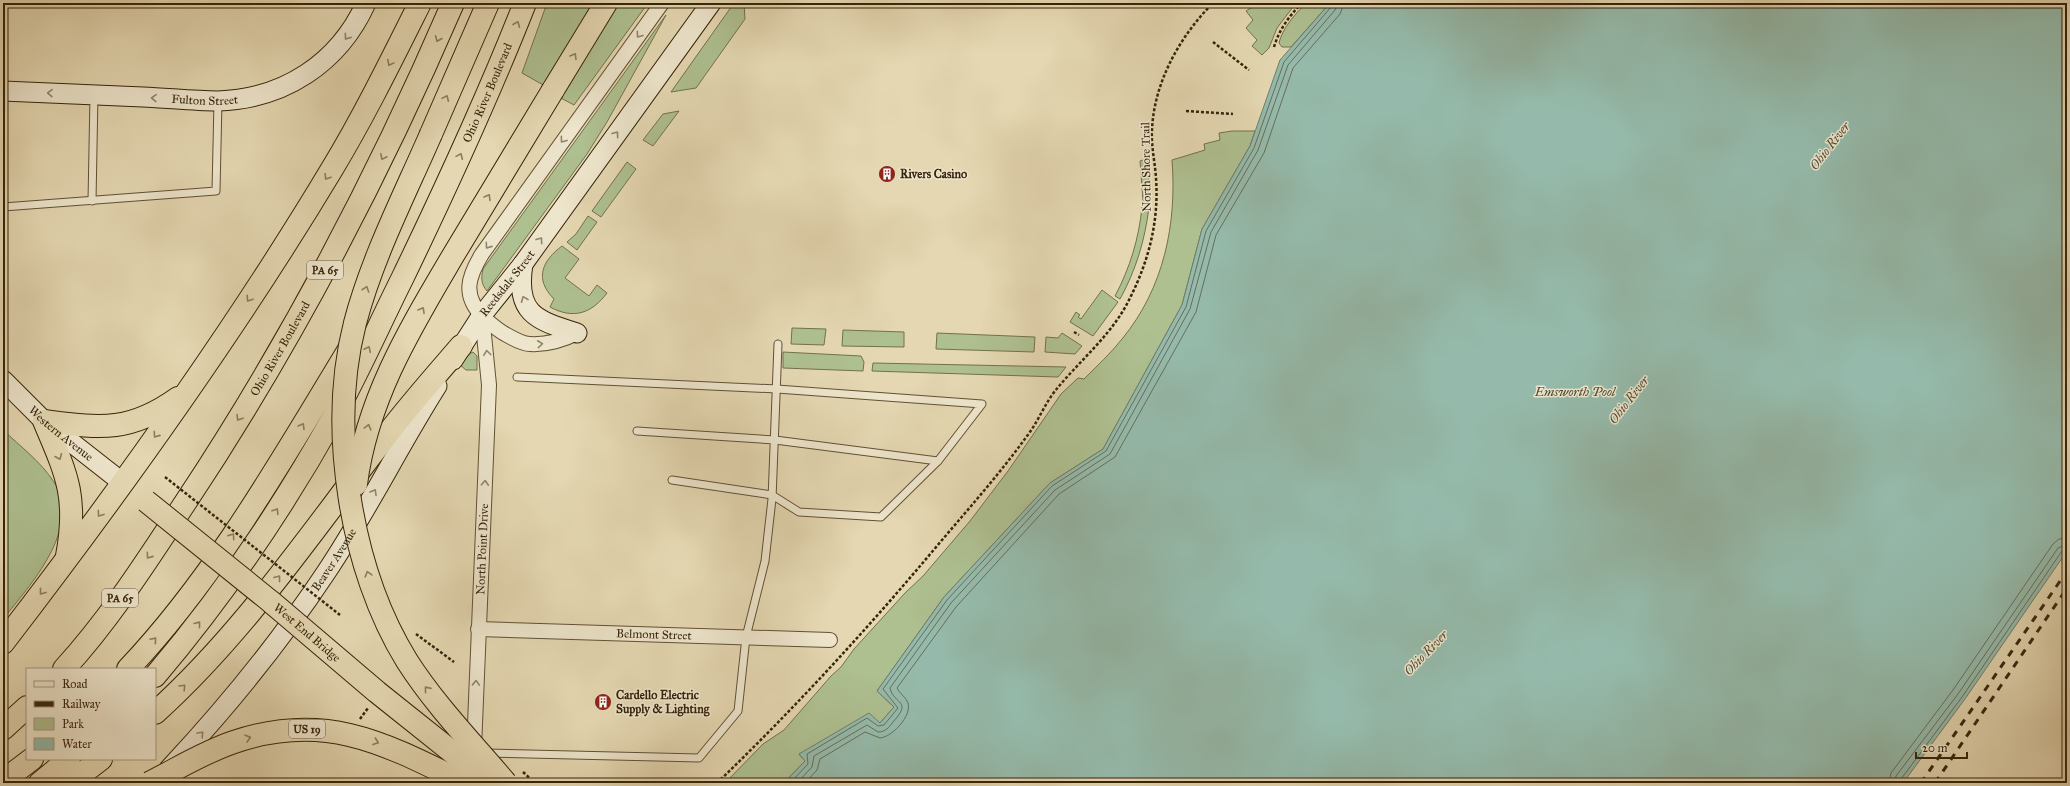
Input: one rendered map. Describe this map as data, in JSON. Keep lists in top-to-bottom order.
{
  "streets": {
    "highway": [
      "Ohio River Boulevard",
      "PA 65",
      "West End Bridge",
      "US 19"
    ],
    "main road": [
      "Fulton Street",
      "Reedsdale Street",
      "Western Avenue",
      "Beaver Avenue"
    ],
    "street": ["North Point Drive", "Belmont Street"],
    "path": ["North Shore Trail"]
  },
  "crossings": [
    ["Reedsdale Street", "North Point Drive"],
    ["Reedsdale Street", "Beaver Avenue"],
    ["Western Avenue", "West End Bridge"],
    ["North Point Drive", "Beaver Avenue"],
    ["North Point Drive", "Belmont Street"]
  ],
  "one_way": ["Fulton Street", "North Point Drive", "Beaver Avenue"],
  "water": ["Ohio River", "Emsworth Pool"],
  "places": {
    "building": ["Rivers Casino", "Cardello Electric Supply & Lighting"]
  },
  "legend": [
    "Road",
    "Railway",
    "Park",
    "Water"
  ],
  "scale_bar": "20 m"
}
